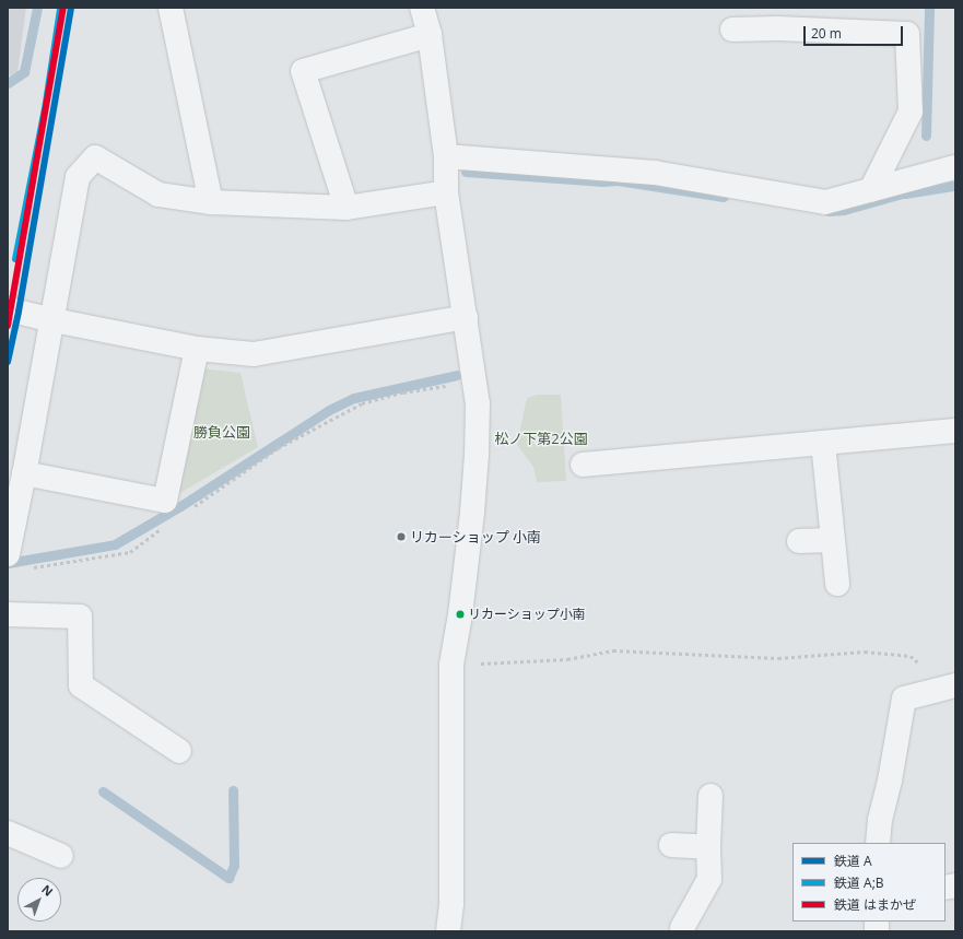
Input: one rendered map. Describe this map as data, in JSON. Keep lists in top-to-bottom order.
{
  "parks": ["勝負公園", "松ノ下第2公園"],
  "places": ["リカーショップ 小南", "リカーショップ小南"],
  "lines": ["rail line A", "rail line はまかぜ", "rail line A;B"],
  "legend": ["鉄道 A", "鉄道 A;B", "鉄道 はまかぜ"],
  "scale_bar": "20 m",
  "north": "top right"
}
